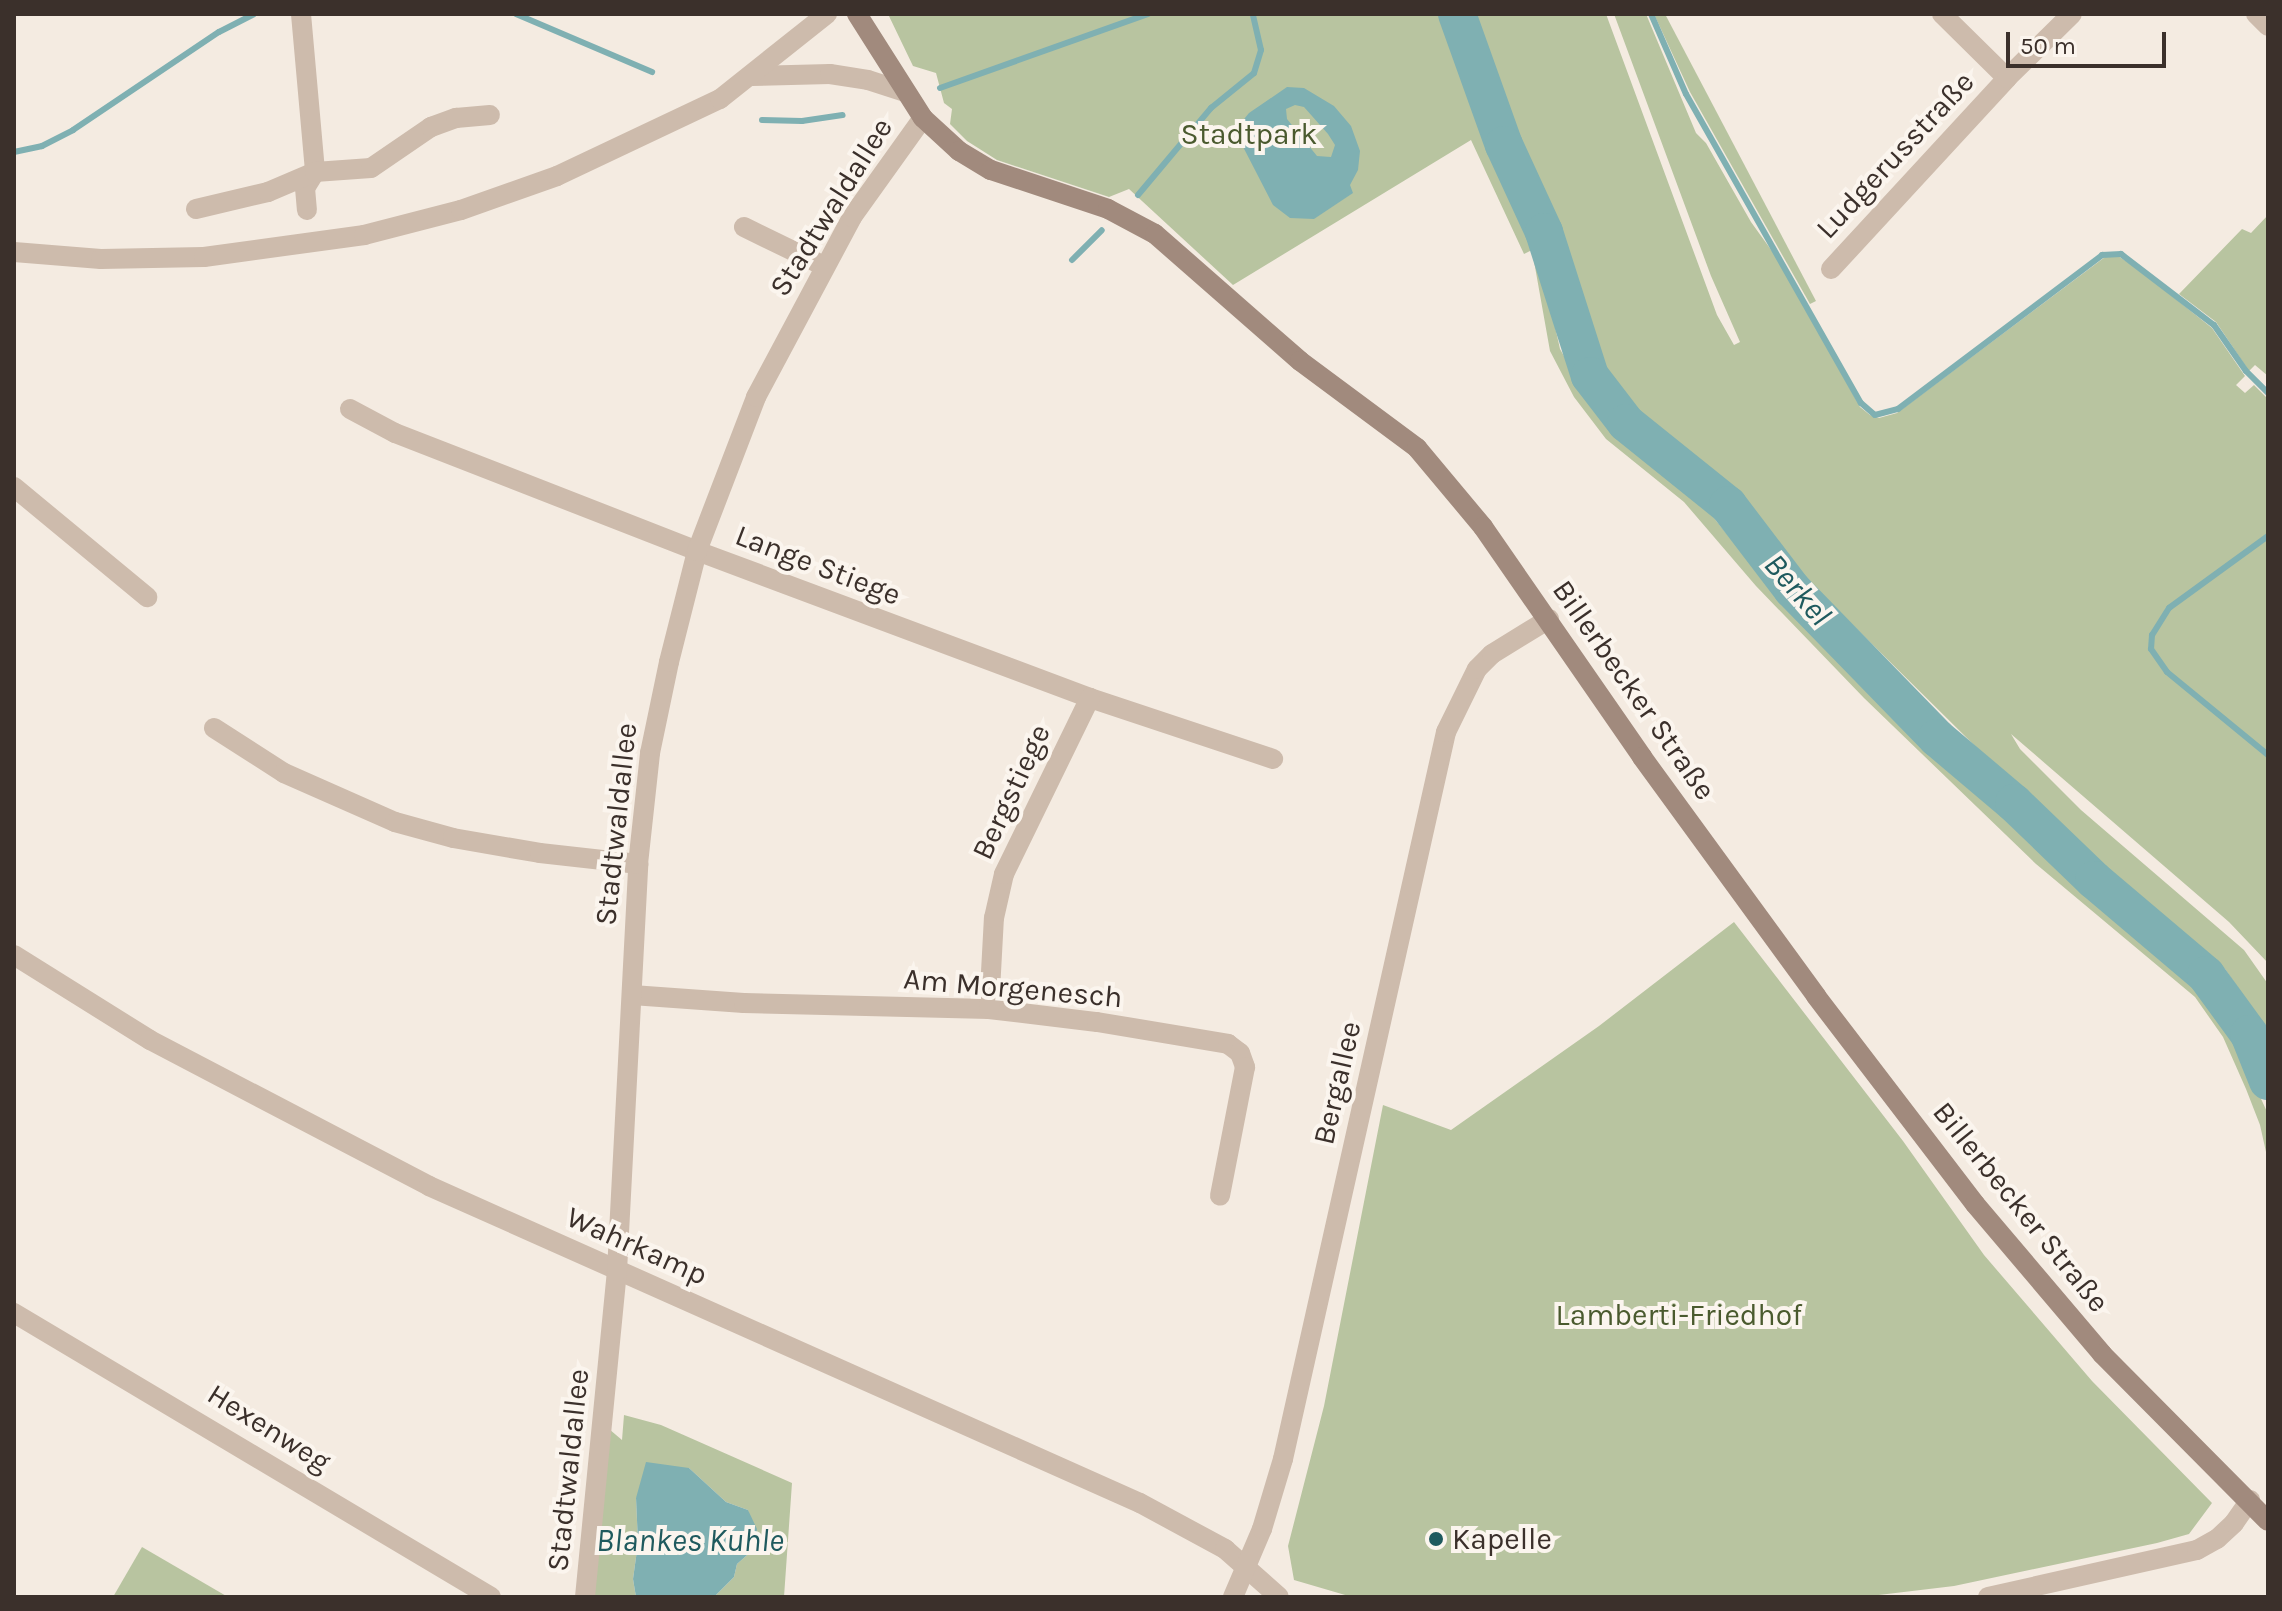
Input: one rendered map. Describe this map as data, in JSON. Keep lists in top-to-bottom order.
{
  "streets": {
    "main road": ["Billerbecker Straße"],
    "street": [
      "Ludgerusstraße",
      "Stadtwaldallee",
      "Lange Stiege",
      "Bergstiege",
      "Am Morgenesch",
      "Bergallee",
      "Wahrkamp",
      "Hexenweg"
    ]
  },
  "crossings": [
    ["Stadtwaldallee", "Lange Stiege"],
    ["Stadtwaldallee", "Billerbecker Straße"],
    ["Stadtwaldallee", "Am Morgenesch"],
    ["Stadtwaldallee", "Wahrkamp"],
    ["Lange Stiege", "Bergstiege"],
    ["Billerbecker Straße", "Bergallee"],
    ["Bergstiege", "Am Morgenesch"],
    ["Bergallee", "Wahrkamp"]
  ],
  "water": ["Berkel", "Blankes Kuhle"],
  "parks": ["Stadtpark", "Lamberti-Friedhof"],
  "places": ["Kapelle"],
  "scale_bar": "50 m"
}
